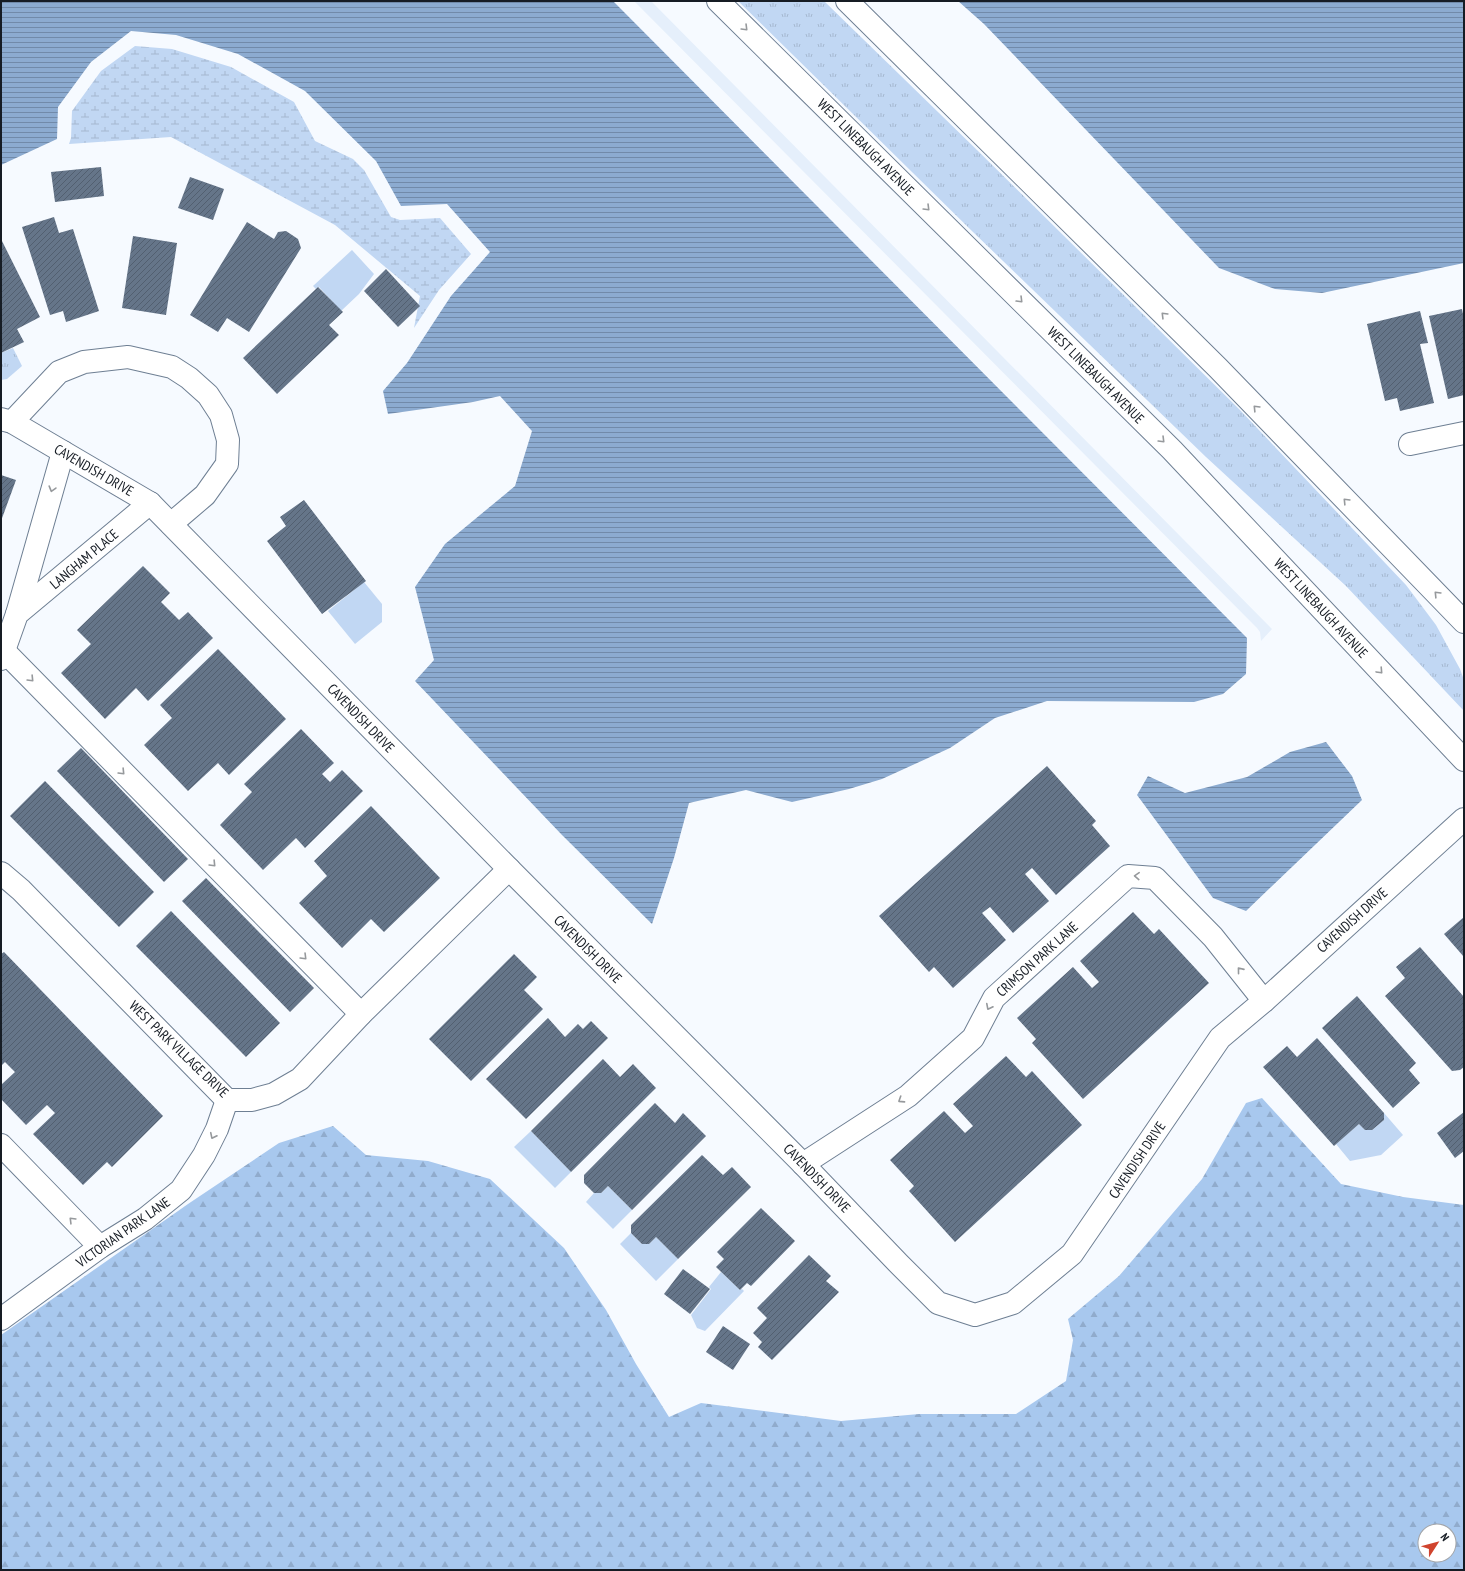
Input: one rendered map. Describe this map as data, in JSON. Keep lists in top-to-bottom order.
{
  "streets": {
    "street": [
      "WEST LINEBAUGH AVENUE",
      "CAVENDISH DRIVE",
      "LANGHAM PLACE",
      "CRIMSON PARK LANE",
      "WEST PARK VILLAGE DRIVE",
      "VICTORIAN PARK LANE"
    ]
  },
  "crossings": [
    ["CAVENDISH DRIVE", "LANGHAM PLACE"],
    ["CAVENDISH DRIVE", "CRIMSON PARK LANE"],
    ["CAVENDISH DRIVE", "WEST PARK VILLAGE DRIVE"],
    ["WEST PARK VILLAGE DRIVE", "VICTORIAN PARK LANE"]
  ],
  "one_way": ["LANGHAM PLACE", "VICTORIAN PARK LANE"],
  "north": "top right"
}
